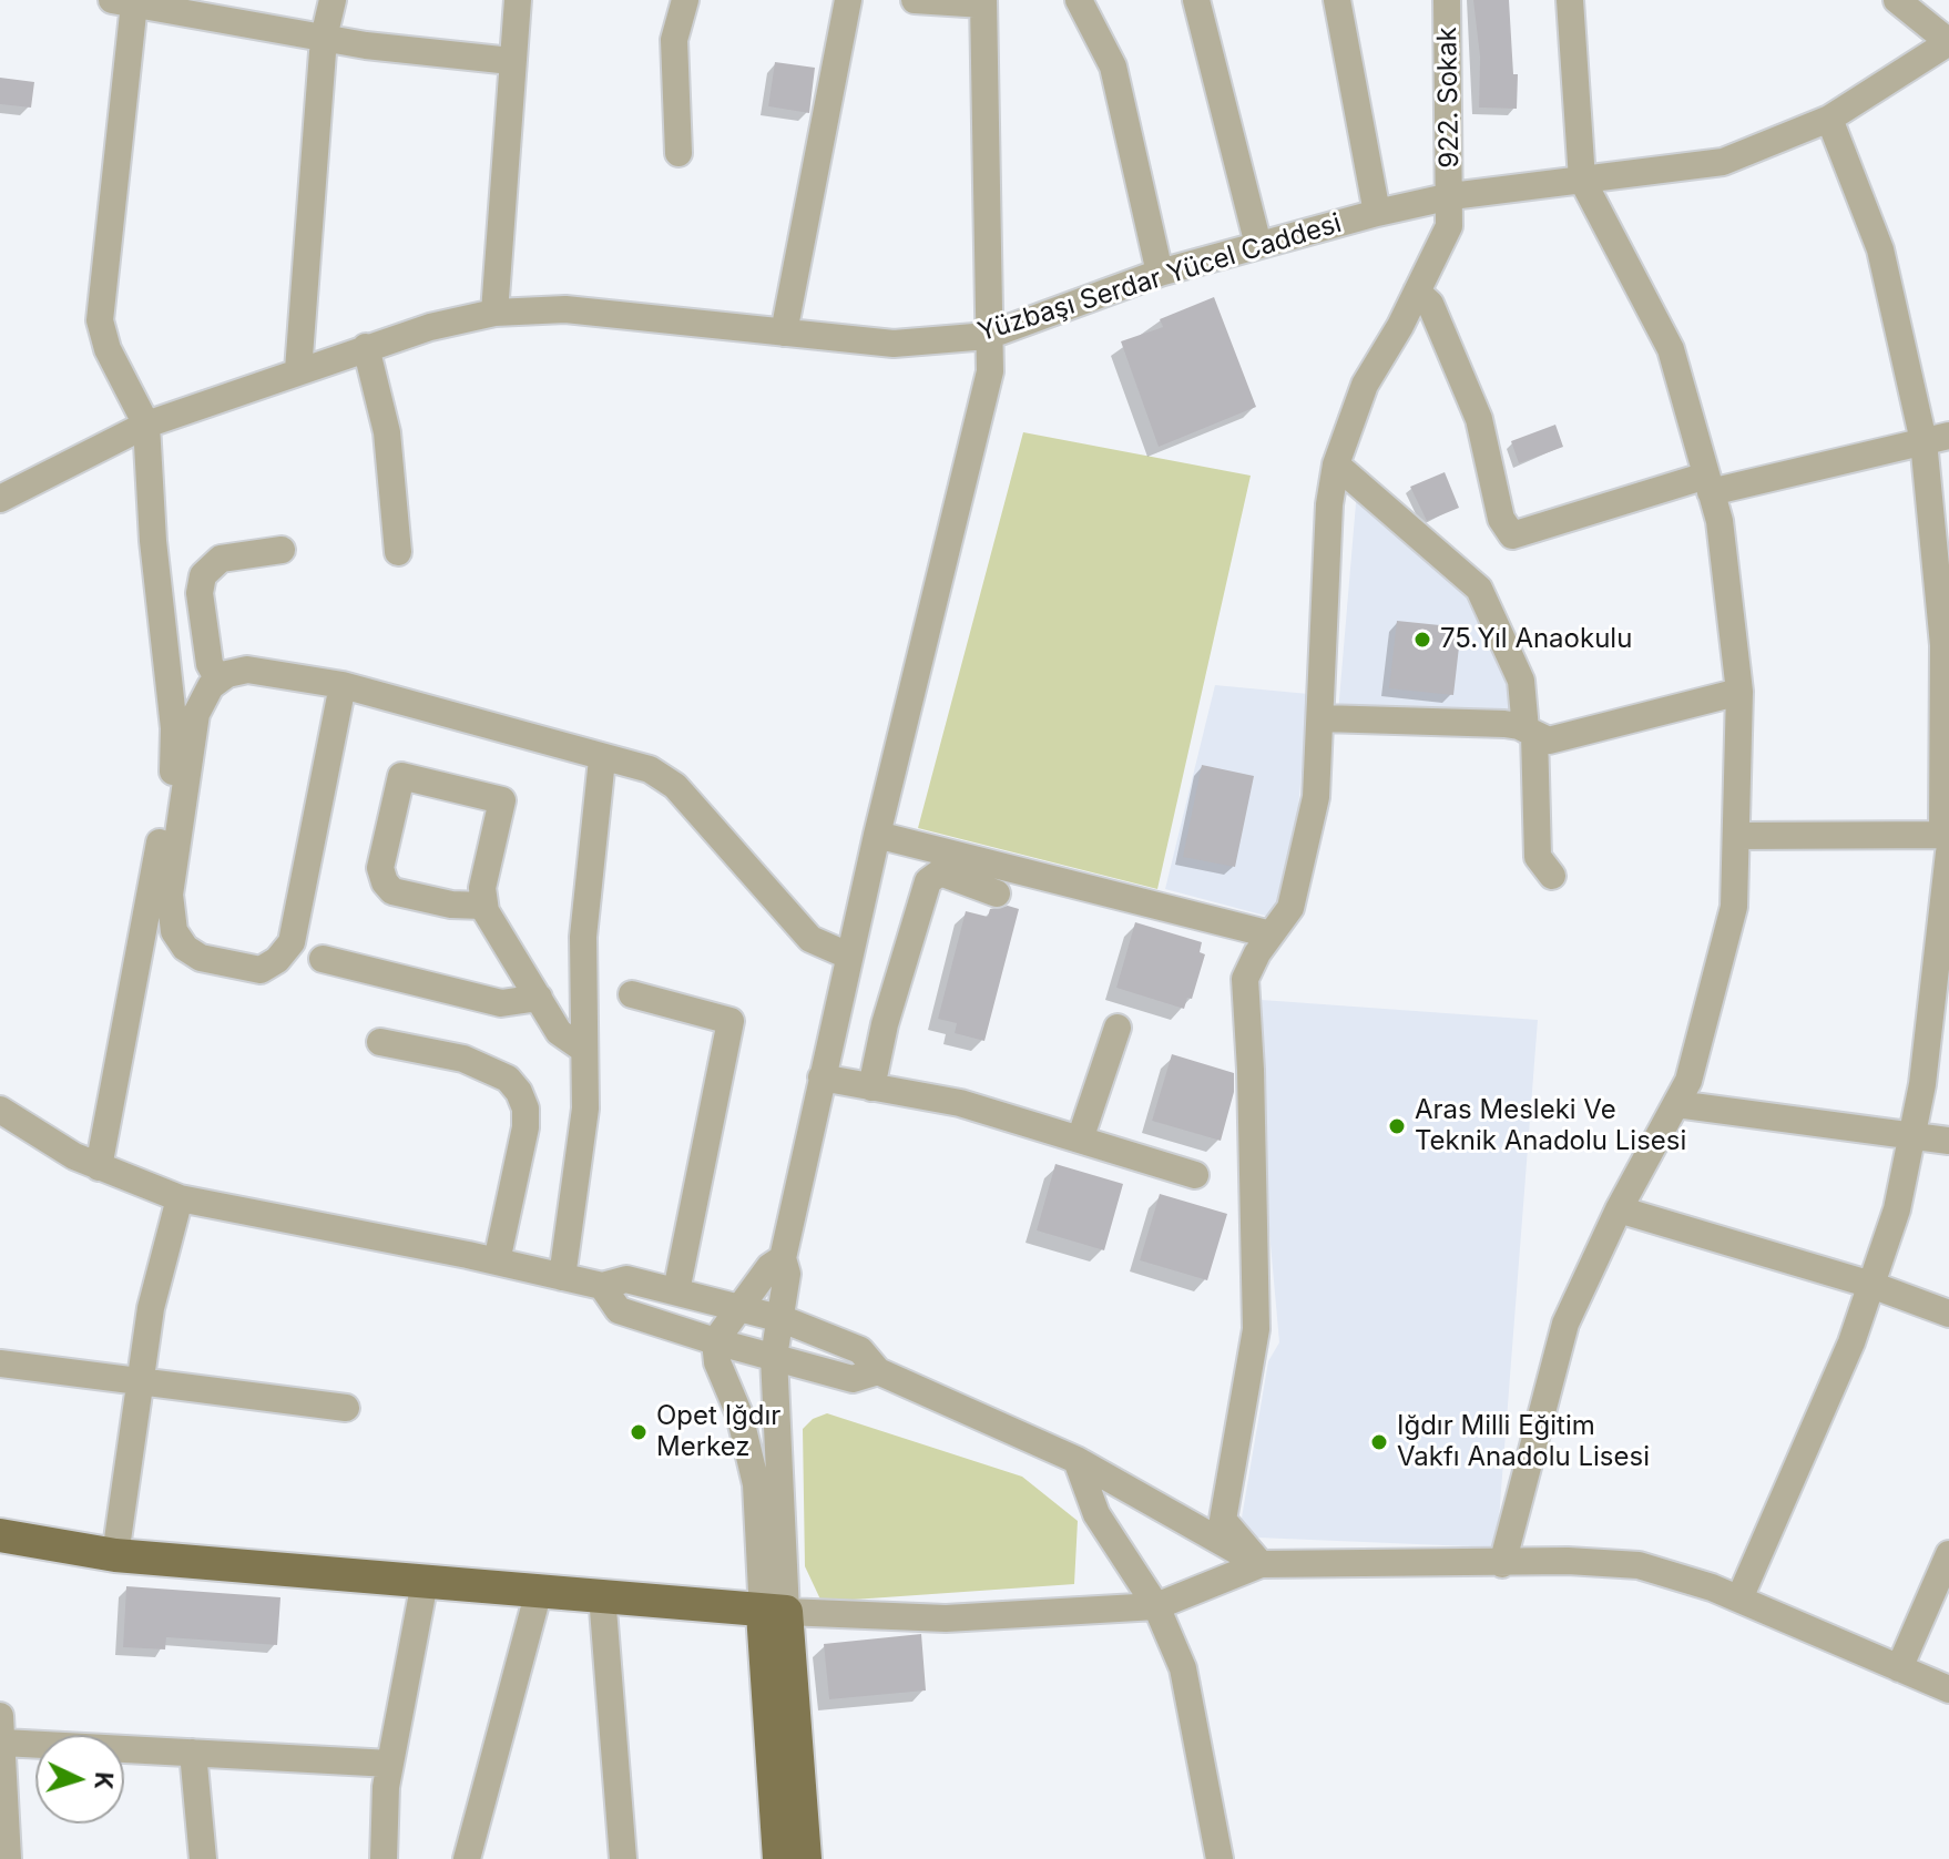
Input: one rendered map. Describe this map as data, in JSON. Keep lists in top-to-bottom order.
{
  "streets": {
    "street": ["922. Sokak", "Yüzbaşı Serdar Yücel Caddesi"]
  },
  "crossings": [
    ["922. Sokak", "Yüzbaşı Serdar Yücel Caddesi"]
  ],
  "places": [
    "75.Yıl Anaokulu",
    "Aras Mesleki Ve Teknik Anadolu Lisesi",
    "Opet Iğdır Merkez",
    "Iğdır Milli Eğitim Vakfı Anadolu Lisesi"
  ],
  "north": "right"
}
